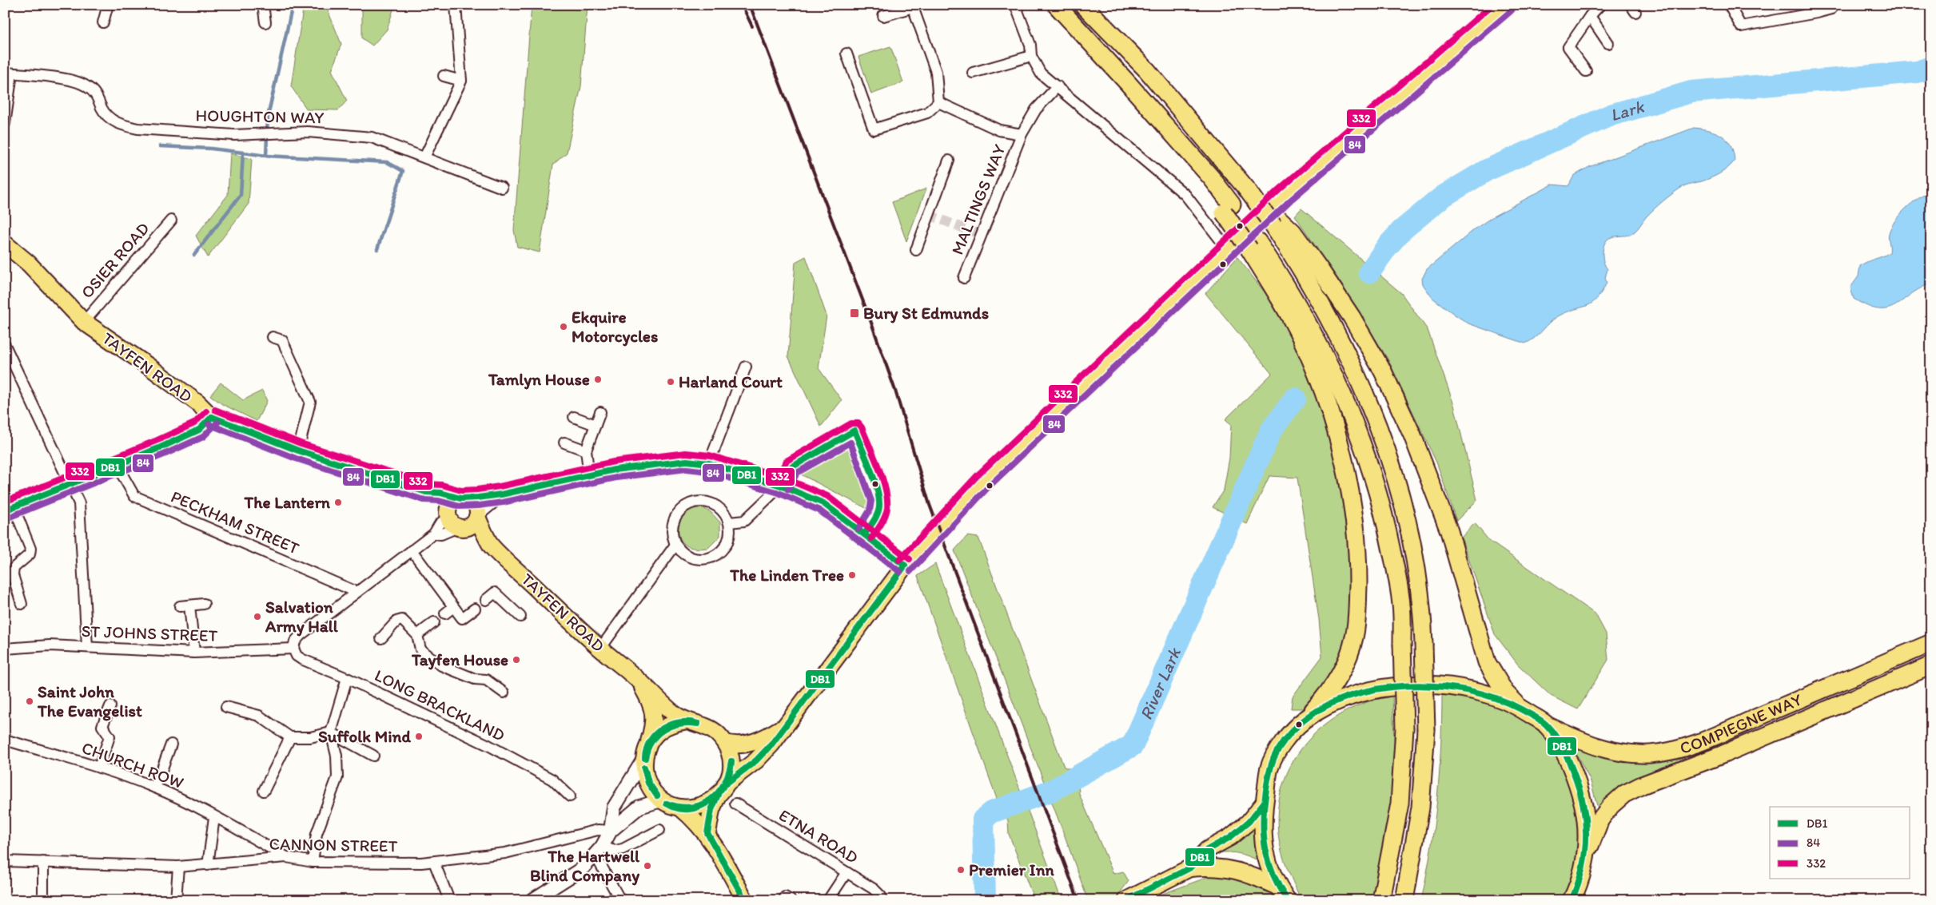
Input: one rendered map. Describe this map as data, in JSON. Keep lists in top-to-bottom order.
{
  "streets": {
    "highway": ["COMPIEGNE WAY"],
    "main road": ["TAYFEN ROAD"],
    "street": [
      "HOUGHTON WAY",
      "MALTINGS WAY",
      "OSIER ROAD",
      "PECKHAM STREET",
      "ST JOHNS STREET",
      "LONG BRACKLAND",
      "CHURCH ROW",
      "ETNA ROAD",
      "CANNON STREET"
    ]
  },
  "crossings": [
    ["OSIER ROAD", "TAYFEN ROAD"],
    ["ST JOHNS STREET", "LONG BRACKLAND"],
    ["CHURCH ROW", "CANNON STREET"]
  ],
  "water": ["Lark", "River Lark"],
  "places": {
    "transit": ["Bury St Edmunds"],
    "other": [
      "Ekquire Motorcycles",
      "Tamlyn House",
      "Harland Court",
      "The Lantern",
      "The Linden Tree",
      "Salvation Army Hall",
      "Tayfen House",
      "Saint John The Evangelist",
      "Suffolk Mind",
      "The Hartwell Blind Company",
      "Premier Inn"
    ]
  },
  "lines": ["transit line 332", "transit line 84", "transit line DB1"],
  "legend": ["DB1", "84", "332"]
}
